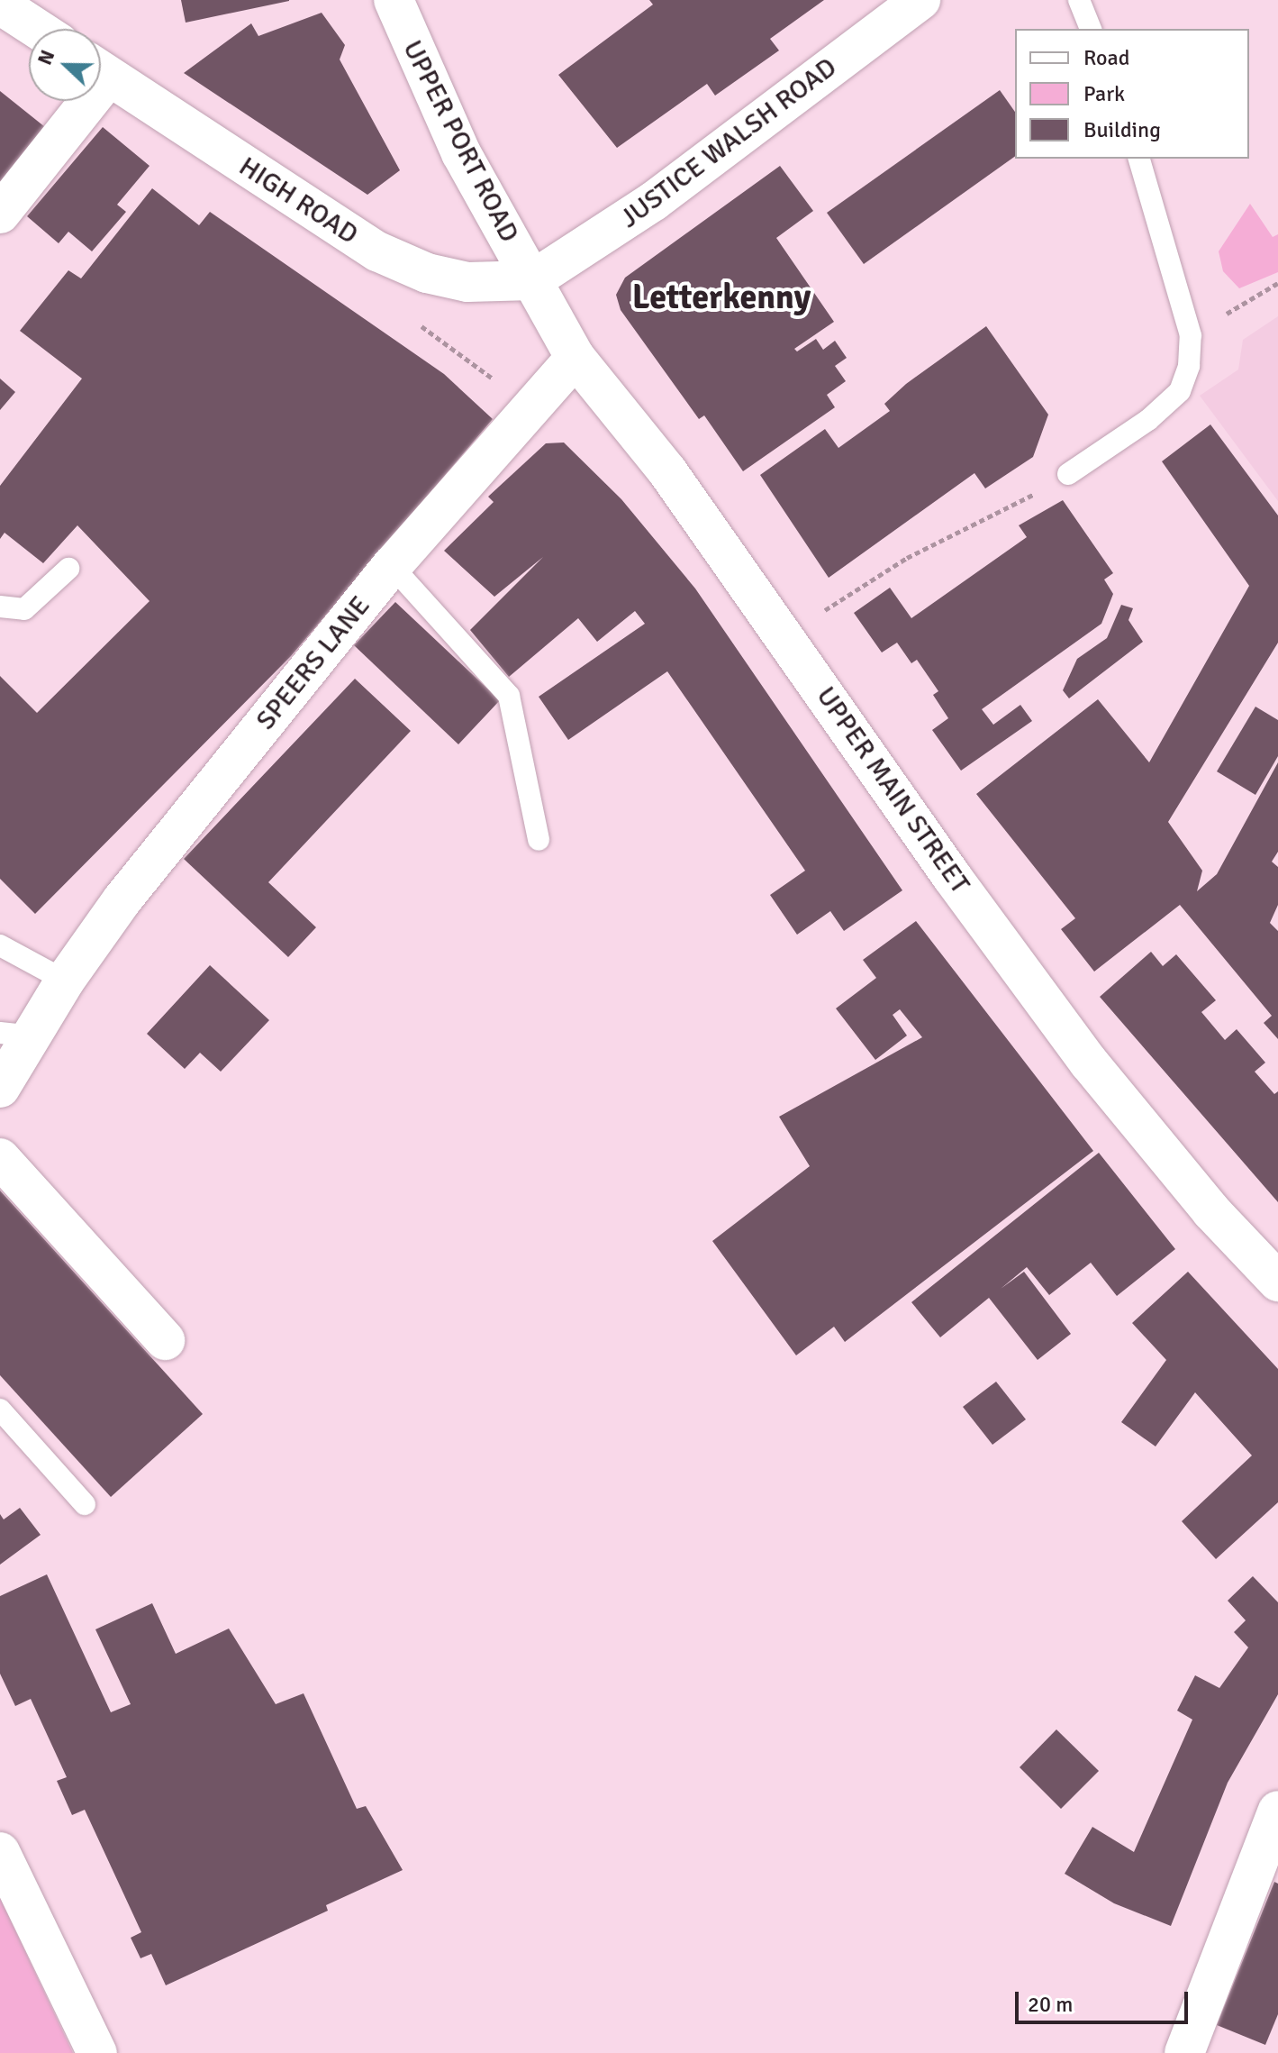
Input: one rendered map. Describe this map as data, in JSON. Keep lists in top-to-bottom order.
{
  "streets": {
    "street": [
      "UPPER PORT ROAD",
      "JUSTICE WALSH ROAD",
      "HIGH ROAD",
      "SPEERS LANE",
      "UPPER MAIN STREET"
    ]
  },
  "crossings": [
    ["UPPER PORT ROAD", "JUSTICE WALSH ROAD"],
    ["UPPER PORT ROAD", "HIGH ROAD"],
    ["UPPER PORT ROAD", "UPPER MAIN STREET"],
    ["JUSTICE WALSH ROAD", "HIGH ROAD"],
    ["JUSTICE WALSH ROAD", "UPPER MAIN STREET"],
    ["HIGH ROAD", "UPPER MAIN STREET"],
    ["SPEERS LANE", "UPPER MAIN STREET"]
  ],
  "districts": ["Letterkenny"],
  "legend": ["Road", "Park", "Building"],
  "scale_bar": "20 m",
  "north": "left"
}
